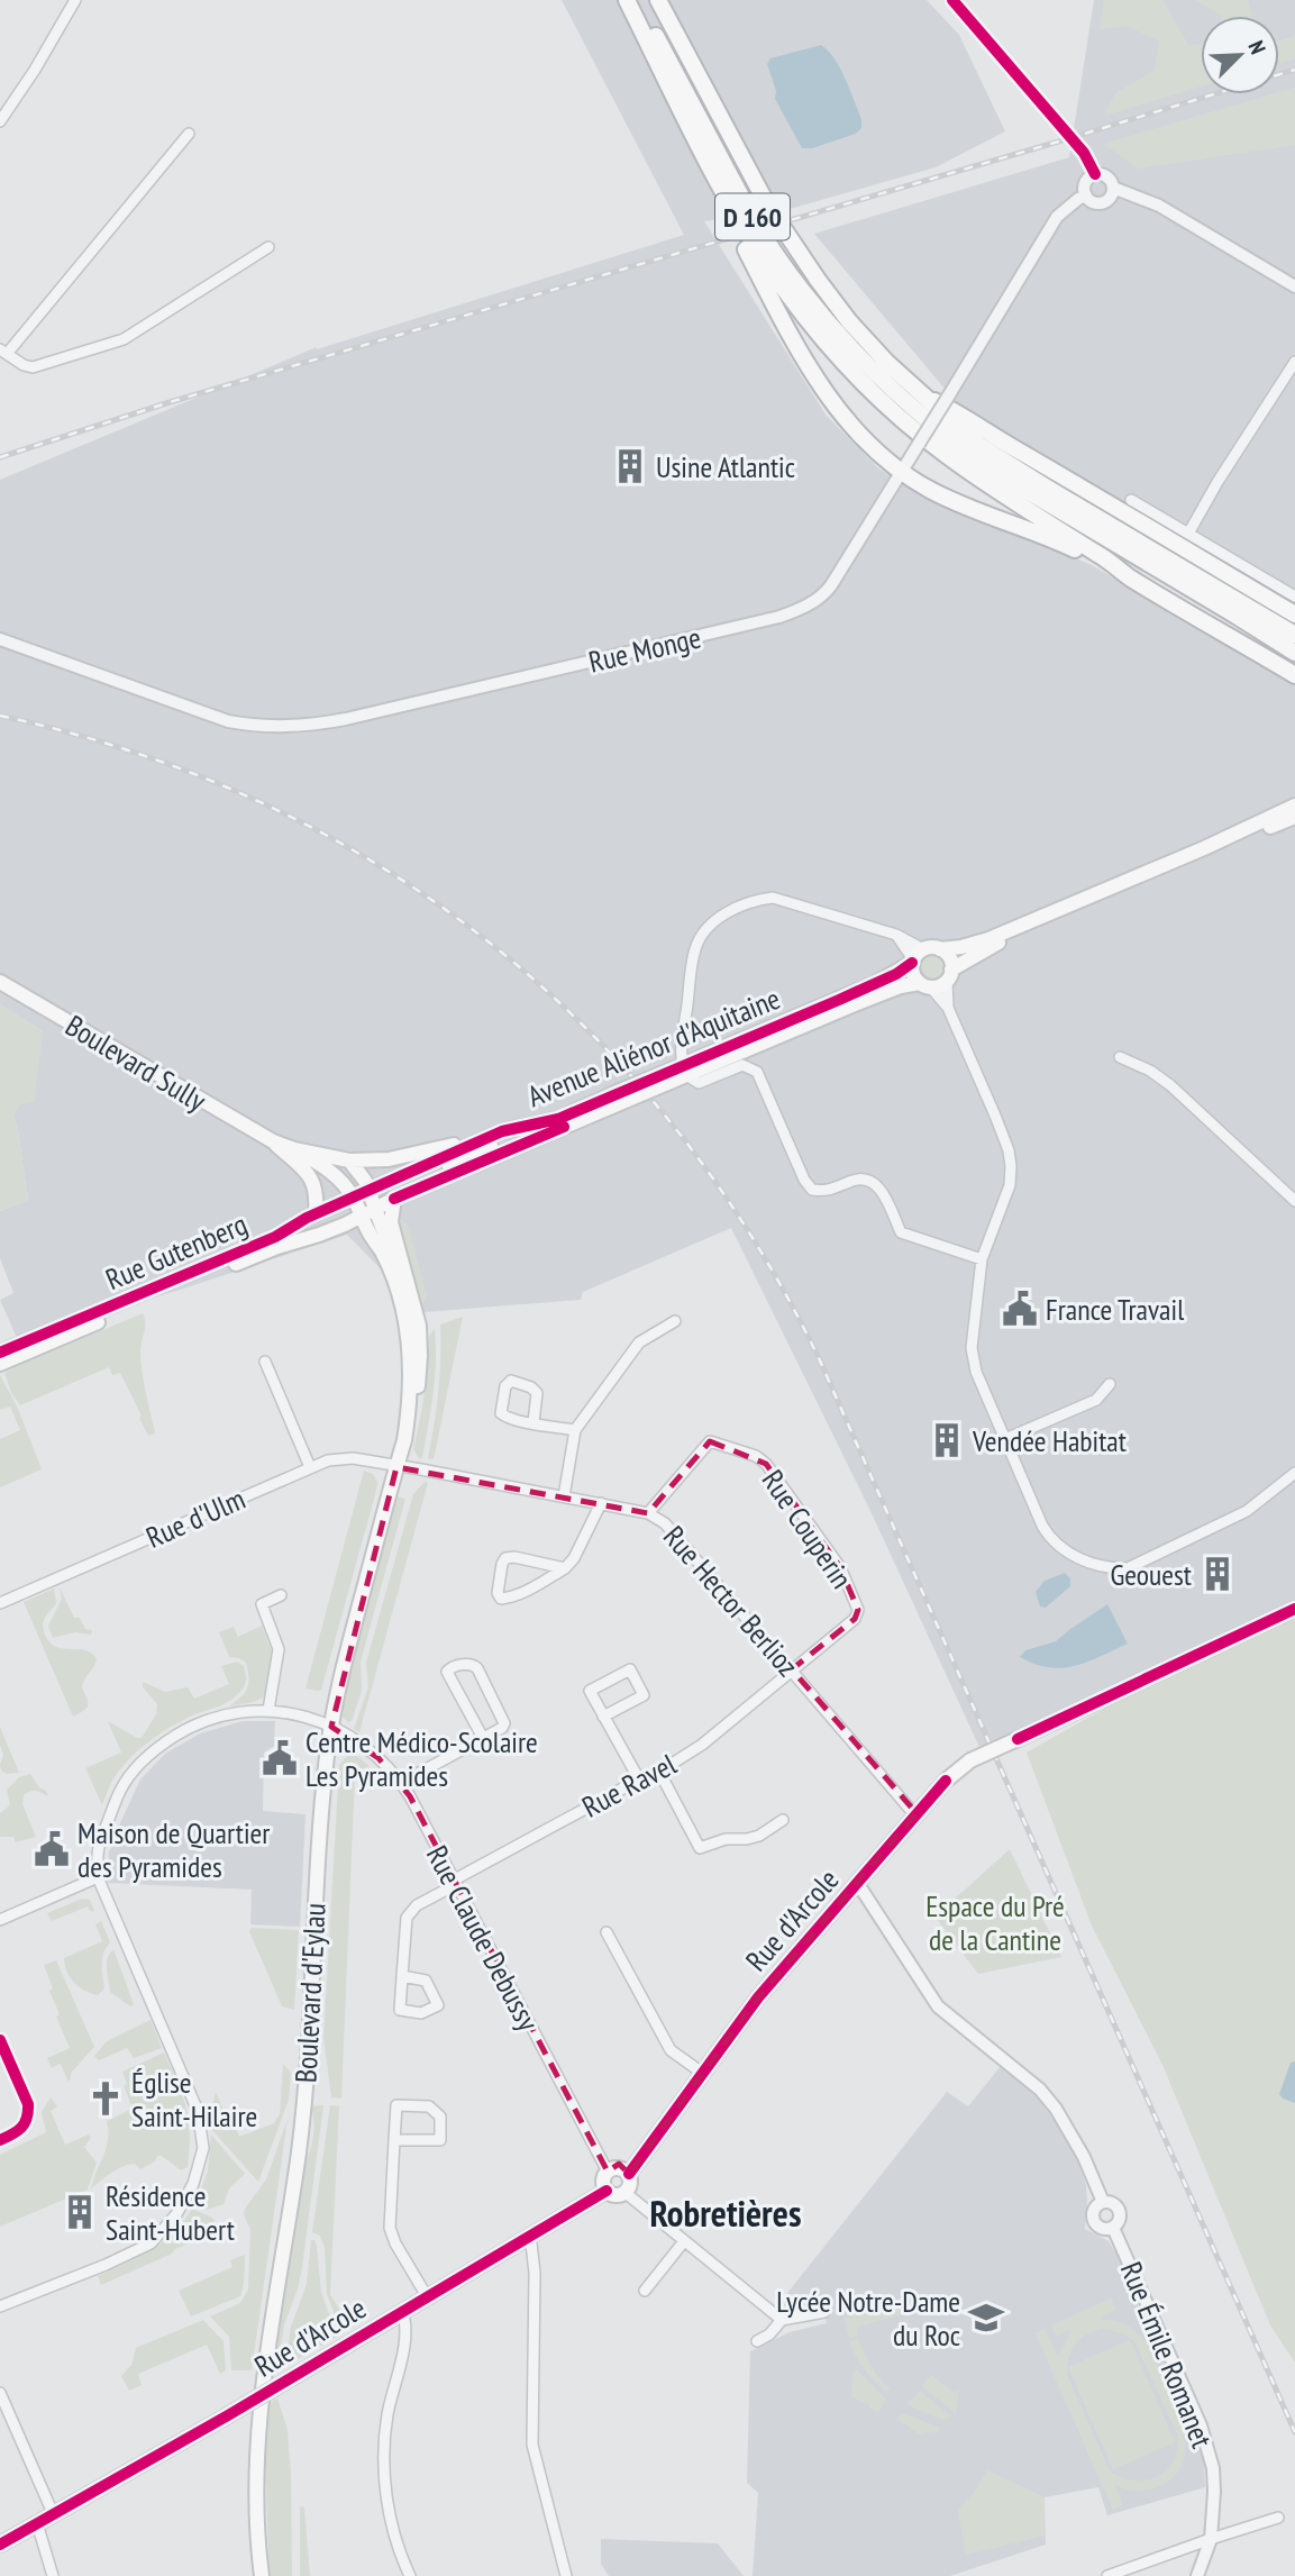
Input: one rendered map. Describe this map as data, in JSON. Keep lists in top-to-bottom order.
{
  "streets": {
    "highway": ["D 160"],
    "main road": [
      "Avenue Aliénor d'Aquitaine",
      "Boulevard Sully",
      "Rue Gutenberg",
      "Rue d'Arcole",
      "Boulevard d'Eylau"
    ],
    "street": [
      "Rue Monge",
      "Rue d'Ulm",
      "Rue Couperin",
      "Rue Hector Berlioz",
      "Rue Ravel",
      "Rue Claude Debussy",
      "Rue Émile Romanet"
    ]
  },
  "crossings": [
    ["Avenue Aliénor d'Aquitaine", "Boulevard Sully"],
    ["Avenue Aliénor d'Aquitaine", "Rue Gutenberg"],
    ["Avenue Aliénor d'Aquitaine", "Boulevard d'Eylau"],
    ["Boulevard Sully", "Rue Gutenberg"],
    ["Boulevard Sully", "Boulevard d'Eylau"],
    ["Rue Gutenberg", "Boulevard d'Eylau"],
    ["Rue d'Ulm", "Rue Hector Berlioz"],
    ["Rue d'Ulm", "Boulevard d'Eylau"],
    ["Rue Couperin", "Rue Hector Berlioz"],
    ["Rue Couperin", "Rue Ravel"],
    ["Rue Hector Berlioz", "Rue Ravel"],
    ["Rue Hector Berlioz", "Rue d'Arcole"],
    ["Rue Hector Berlioz", "Boulevard d'Eylau"],
    ["Rue Ravel", "Rue Claude Debussy"],
    ["Rue d'Arcole", "Rue Claude Debussy"],
    ["Rue Claude Debussy", "Boulevard d'Eylau"]
  ],
  "districts": ["Robretières"],
  "parks": ["Espace du Pré de la Cantine"],
  "places": {
    "building": [
      "Usine Atlantic",
      "Vendée Habitat",
      "Geouest",
      "Résidence Saint-Hubert"
    ],
    "public building": ["France Travail", "Centre Médico-Scolaire Les Pyramides", "Maison de Quartier des Pyramides"],
    "church": ["Église Saint-Hilaire"],
    "school or university": ["Lycée Notre-Dame du Roc"]
  },
  "north": "top right"
}
